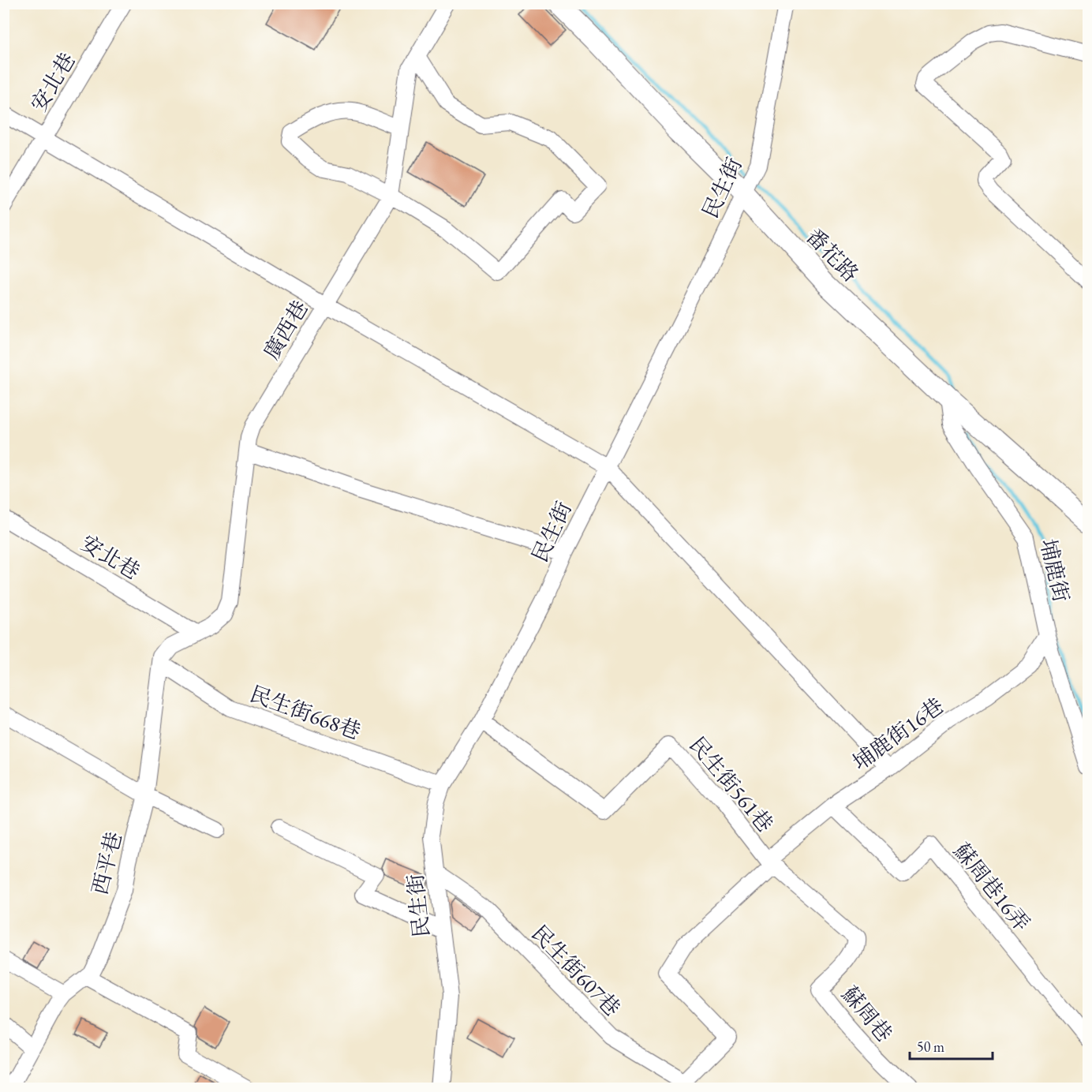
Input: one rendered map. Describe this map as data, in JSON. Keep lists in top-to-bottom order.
{
  "streets": {
    "main road": ["番花路"],
    "street": [
      "安北巷",
      "民生街",
      "廣西巷",
      "埔鹿街",
      "民生街668巷",
      "埔鹿街16巷",
      "民生街561巷",
      "西平巷",
      "蘇周巷16弄",
      "民生街607巷",
      "蘇周巷"
    ]
  },
  "crossings": [
    ["安北巷", "廣西巷"],
    ["民生街", "番花路"],
    ["民生街", "民生街668巷"],
    ["民生街", "民生街561巷"],
    ["民生街", "民生街607巷"],
    ["番花路", "埔鹿街"],
    ["廣西巷", "民生街668巷"],
    ["廣西巷", "西平巷"],
    ["埔鹿街", "埔鹿街16巷"],
    ["民生街668巷", "西平巷"],
    ["埔鹿街16巷", "民生街561巷"],
    ["埔鹿街16巷", "蘇周巷16弄"],
    ["埔鹿街16巷", "民生街607巷"],
    ["埔鹿街16巷", "蘇周巷"],
    ["民生街561巷", "蘇周巷"]
  ],
  "scale_bar": "50 m"
}
